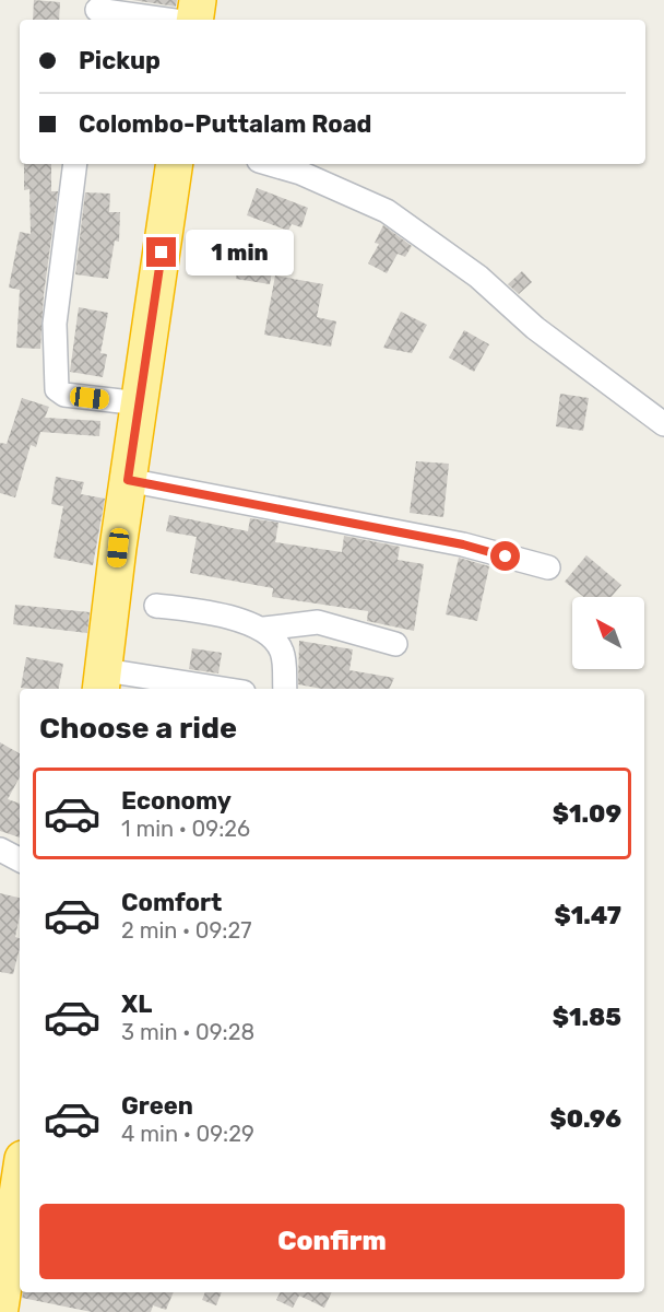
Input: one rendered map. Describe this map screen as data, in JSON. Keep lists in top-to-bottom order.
{
  "north": "top left",
  "page": {
    "banner": ["Pickup", "Colombo-Puttalam Road"],
    "bubble": "1 min",
    "heading": "Choose a ride",
    "list": [
      {
        "name": "Economy",
        "note": "1 min · 09:26",
        "value": "$1.09"
      },
      {
        "name": "Comfort",
        "note": "2 min · 09:27",
        "value": "$1.47"
      },
      {
        "name": "XL",
        "note": "3 min · 09:28",
        "value": "$1.85"
      },
      {
        "name": "Green",
        "note": "4 min · 09:29",
        "value": "$0.96"
      }
    ],
    "buttons": "Confirm"
  }
}
